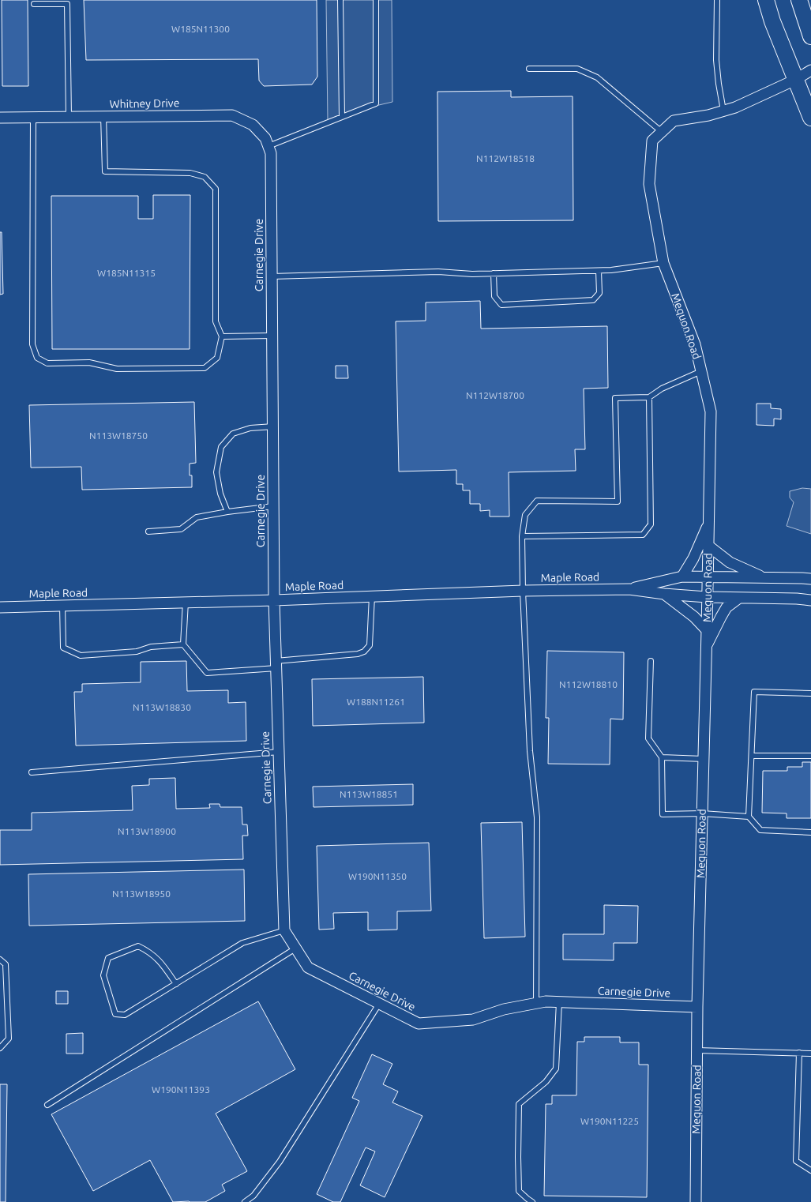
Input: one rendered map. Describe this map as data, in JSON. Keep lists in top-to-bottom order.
{
  "streets": {
    "street": [
      "Whitney Drive",
      "Carnegie Drive",
      "Mequon Road",
      "Maple Road"
    ]
  },
  "crossings": [
    ["Whitney Drive", "Carnegie Drive"],
    ["Carnegie Drive", "Mequon Road"],
    ["Carnegie Drive", "Maple Road"],
    ["Mequon Road", "Maple Road"]
  ],
  "house_numbers": [
    "W185N11300",
    "N112W18518",
    "W185N11315",
    "N112W18700",
    "N113W18750",
    "N112W18810",
    "W188N11261",
    "N113W18830",
    "N113W18851",
    "N113W18900",
    "W190N11350",
    "N113W18950",
    "W190N11393",
    "W190N11225"
  ]
}
